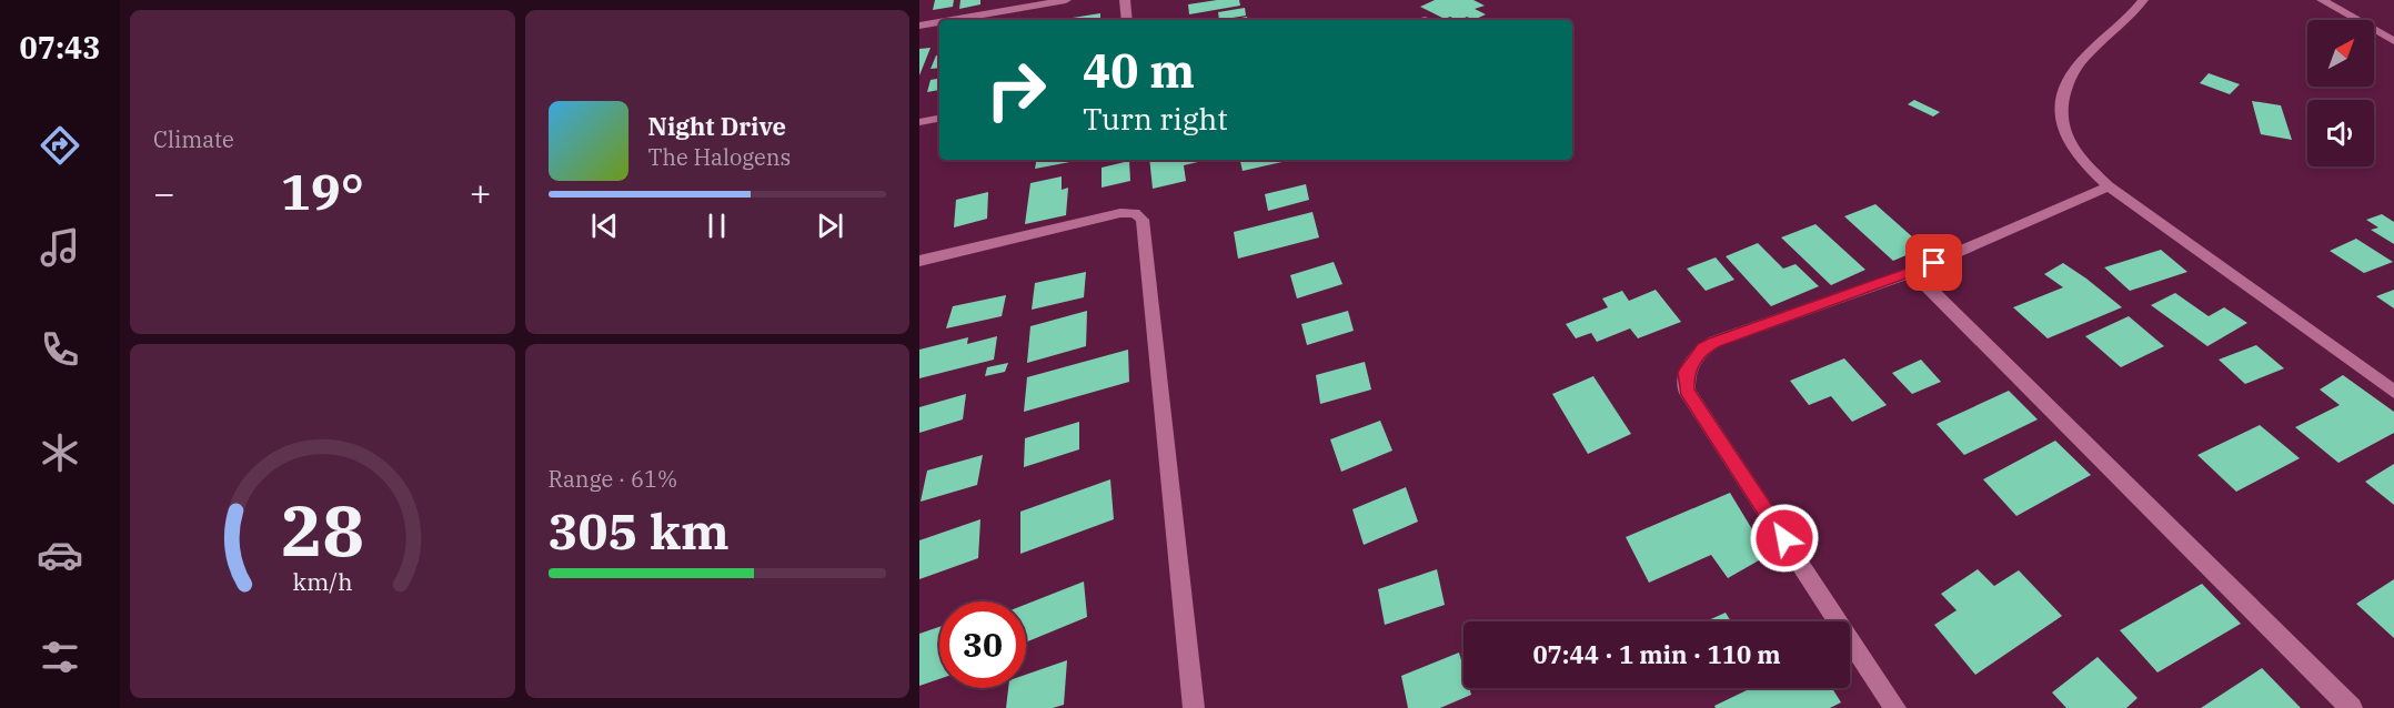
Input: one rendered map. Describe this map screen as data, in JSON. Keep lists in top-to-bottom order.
{
  "north": "top right",
  "page": {
    "tabs": "07:43",
    "tile": [
      "Climate",
      ["Range · 61%", "305 km"]
    ],
    "turn": ["40 m", "Turn right"],
    "song": ["Night Drive", "The Halogens"],
    "heat": ["−", "19°", "+"],
    "limit": "30",
    "trip": "07:44 · 1 min · 110 m",
    "gauge": ["28", "km/h"]
  }
}
